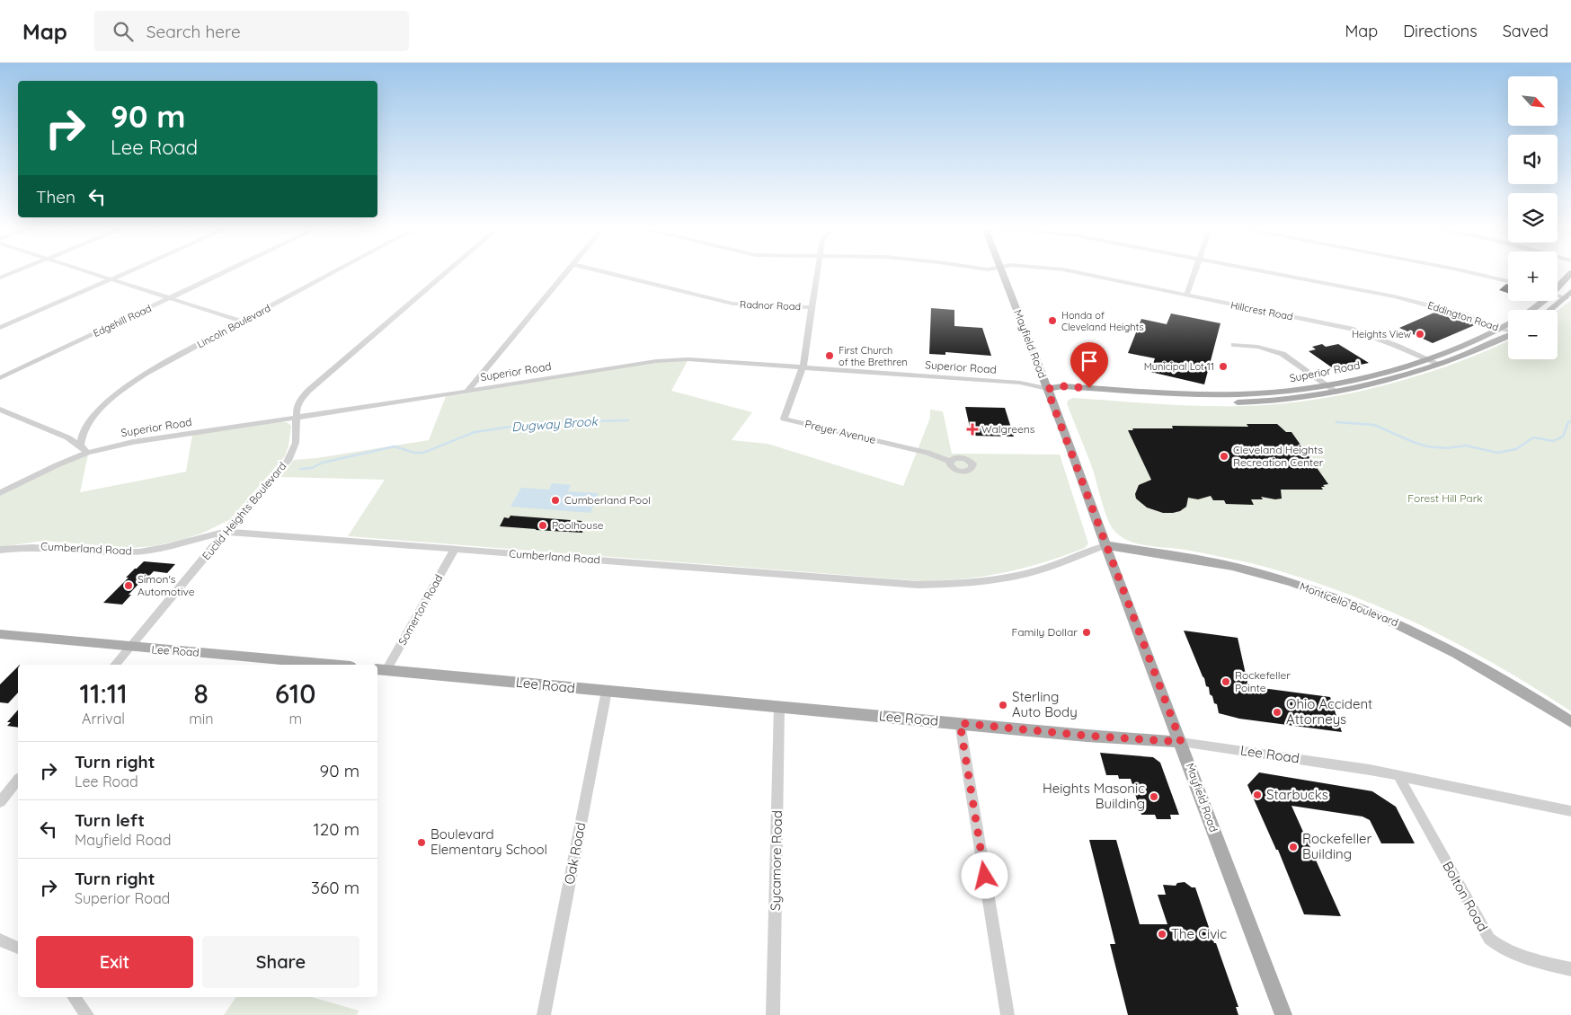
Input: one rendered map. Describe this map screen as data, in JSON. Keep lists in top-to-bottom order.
{
  "streets": {
    "main road": [
      "Mayfield Road",
      "Superior Road",
      "Monticello Boulevard",
      "Lee Road"
    ],
    "street": [
      "Radnor Road",
      "Hillcrest Road",
      "Eddington Road",
      "Edgehill Road",
      "Lincoln Boulevard",
      "Preyer Avenue",
      "Euclid Heights Boulevard",
      "Cumberland Road",
      "Somerton Road",
      "Oak Road",
      "Sycamore Road",
      "Bolton Road"
    ]
  },
  "crossings": [
    ["Hillcrest Road", "Superior Road"],
    ["Eddington Road", "Superior Road"],
    ["Mayfield Road", "Superior Road"],
    ["Mayfield Road", "Cumberland Road"],
    ["Mayfield Road", "Monticello Boulevard"],
    ["Mayfield Road", "Lee Road"],
    ["Superior Road", "Preyer Avenue"],
    ["Superior Road", "Euclid Heights Boulevard"],
    ["Euclid Heights Boulevard", "Cumberland Road"],
    ["Euclid Heights Boulevard", "Lee Road"],
    ["Cumberland Road", "Monticello Boulevard"],
    ["Cumberland Road", "Somerton Road"],
    ["Somerton Road", "Lee Road"],
    ["Lee Road", "Oak Road"],
    ["Lee Road", "Sycamore Road"],
    ["Lee Road", "Bolton Road"]
  ],
  "water": ["Dugway Brook"],
  "parks": ["Forest Hill Park"],
  "places": {
    "other": [
      "Honda of Cleveland Heights",
      "Heights View",
      "First Church of the Brethren",
      "Municipal Lot 11",
      "Cleveland Heights Recreation Center",
      "Cumberland Pool",
      "Poolhouse",
      "Simon's Automotive",
      "Family Dollar",
      "Rockefeller Pointe",
      "Sterling Auto Body",
      "Ohio Accident Attorneys",
      "Starbucks",
      "Heights Masonic Building",
      "Boulevard Elementary School",
      "Rockefeller Building",
      "The Civic"
    ],
    "health": ["Walgreens"]
  },
  "north": "bottom right",
  "page": {
    "header": "Map",
    "search": "Search here",
    "nav": ["Map", "Directions", "Saved"],
    "map_buttons": ["+", "−"],
    "turn": ["90 m", "Lee Road"],
    "then": "Then",
    "eta": [
      "11:11",
      "Arrival",
      "8",
      "min",
      "610",
      "m"
    ],
    "list": [
      {
        "name": "Turn right",
        "note": "Lee Road",
        "value": "90 m"
      },
      {
        "name": "Turn left",
        "note": "Mayfield Road",
        "value": "120 m"
      },
      {
        "name": "Turn right",
        "note": "Superior Road",
        "value": "360 m"
      }
    ],
    "buttons": ["Exit", "Share"]
  }
}
